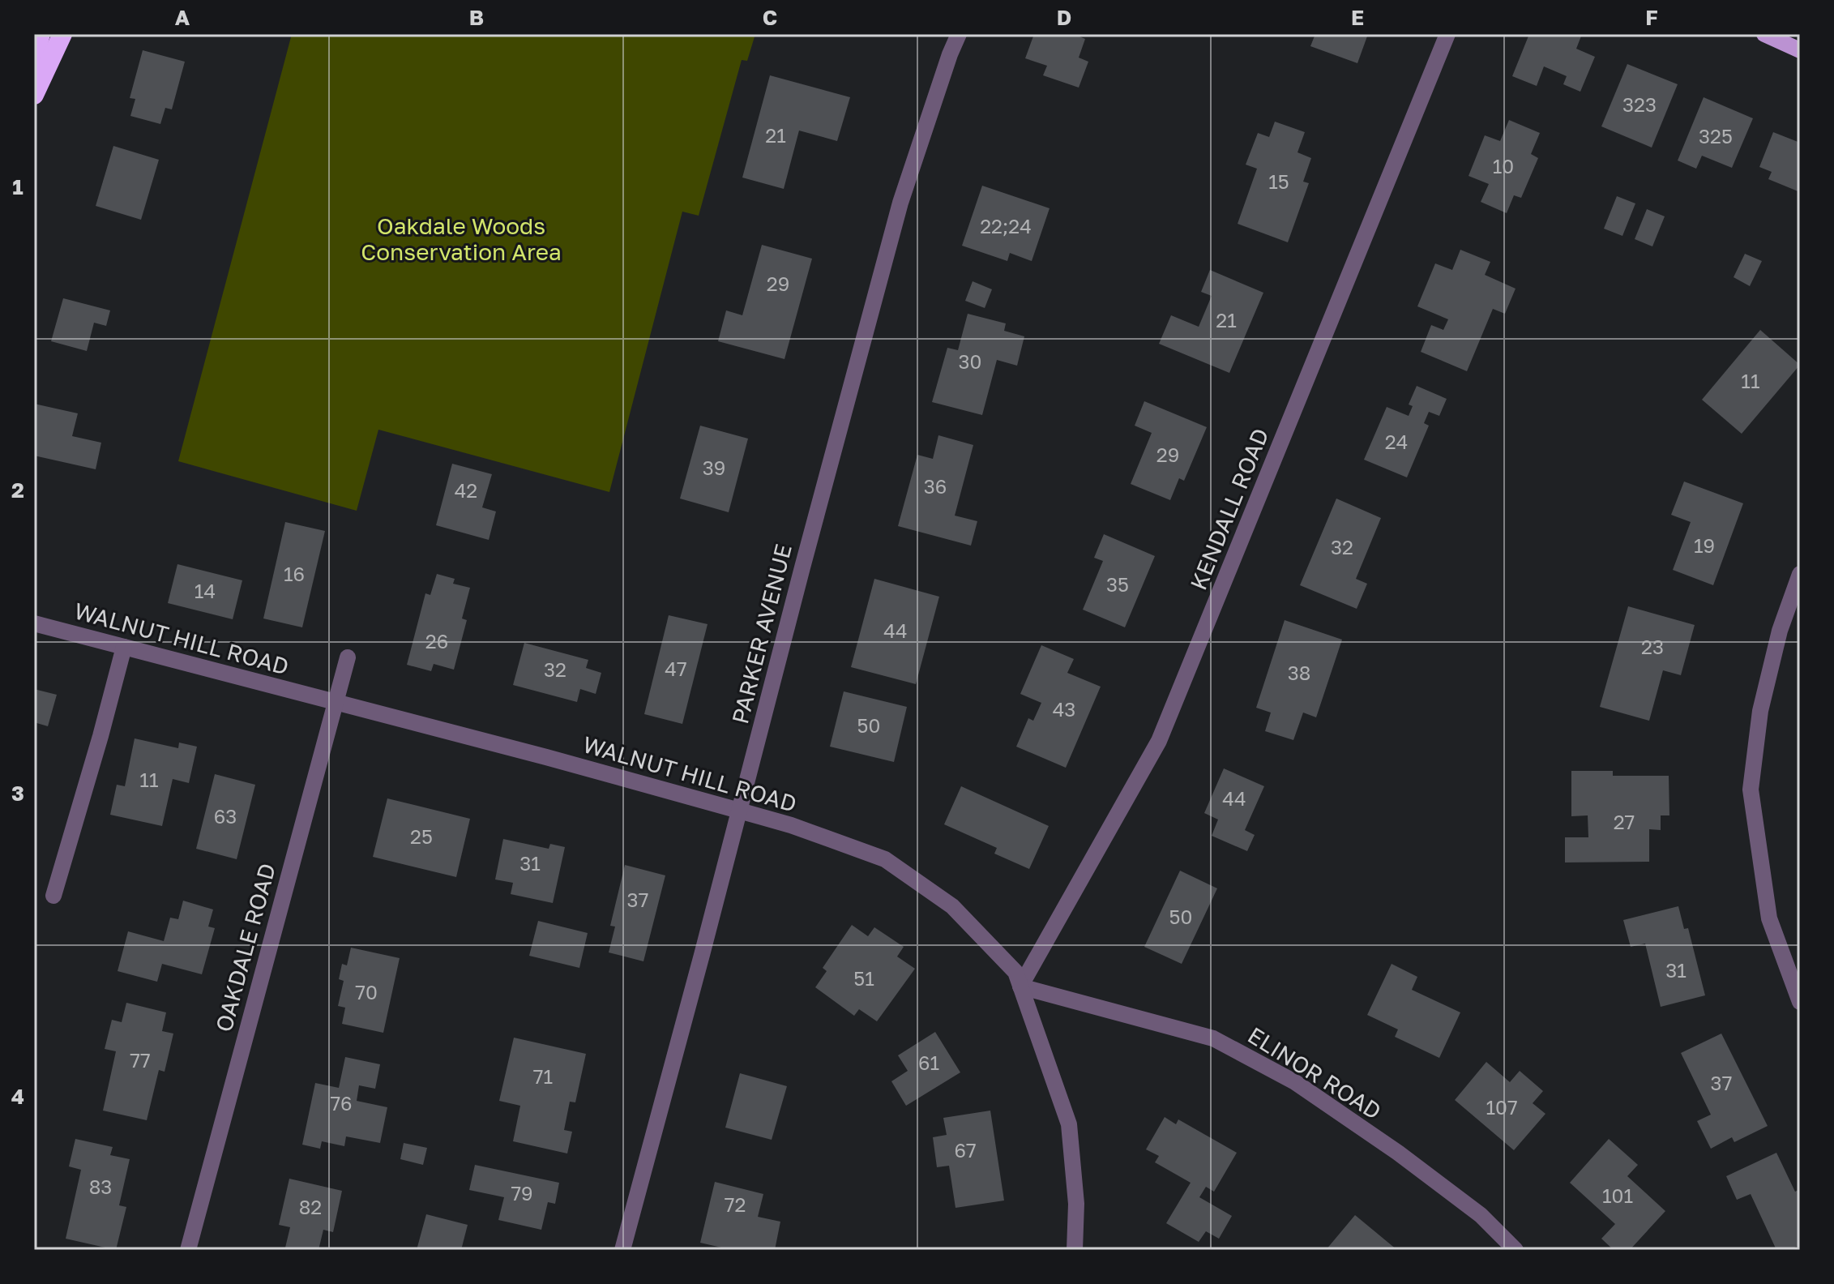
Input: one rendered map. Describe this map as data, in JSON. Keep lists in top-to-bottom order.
{
  "streets": {
    "street": [
      "KENDALL ROAD",
      "PARKER AVENUE",
      "WALNUT HILL ROAD",
      "OAKDALE ROAD",
      "ELINOR ROAD"
    ]
  },
  "crossings": [
    ["KENDALL ROAD", "WALNUT HILL ROAD"],
    ["KENDALL ROAD", "ELINOR ROAD"],
    ["PARKER AVENUE", "WALNUT HILL ROAD"],
    ["WALNUT HILL ROAD", "OAKDALE ROAD"],
    ["WALNUT HILL ROAD", "ELINOR ROAD"]
  ],
  "parks": ["Oakdale Woods Conservation Area"],
  "house_numbers": [
    "323",
    "21",
    "325",
    "10",
    "15",
    "22;24",
    "29",
    "21",
    "30",
    "11",
    "24",
    "29",
    "39",
    "36",
    "42",
    "19",
    "32",
    "16",
    "35",
    "14",
    "44",
    "26",
    "23",
    "47",
    "32",
    "38",
    "43",
    "50",
    "11",
    "44",
    "63",
    "27",
    "25",
    "31",
    "37",
    "50",
    "31",
    "51",
    "70",
    "77",
    "61",
    "71",
    "37",
    "76",
    "107",
    "67",
    "83",
    "79",
    "101",
    "72",
    "82"
  ],
  "grid": {
    "columns": [
      "A",
      "B",
      "C",
      "D",
      "E",
      "F"
    ],
    "rows": [
      "1",
      "2",
      "3",
      "4"
    ]
  }
}
